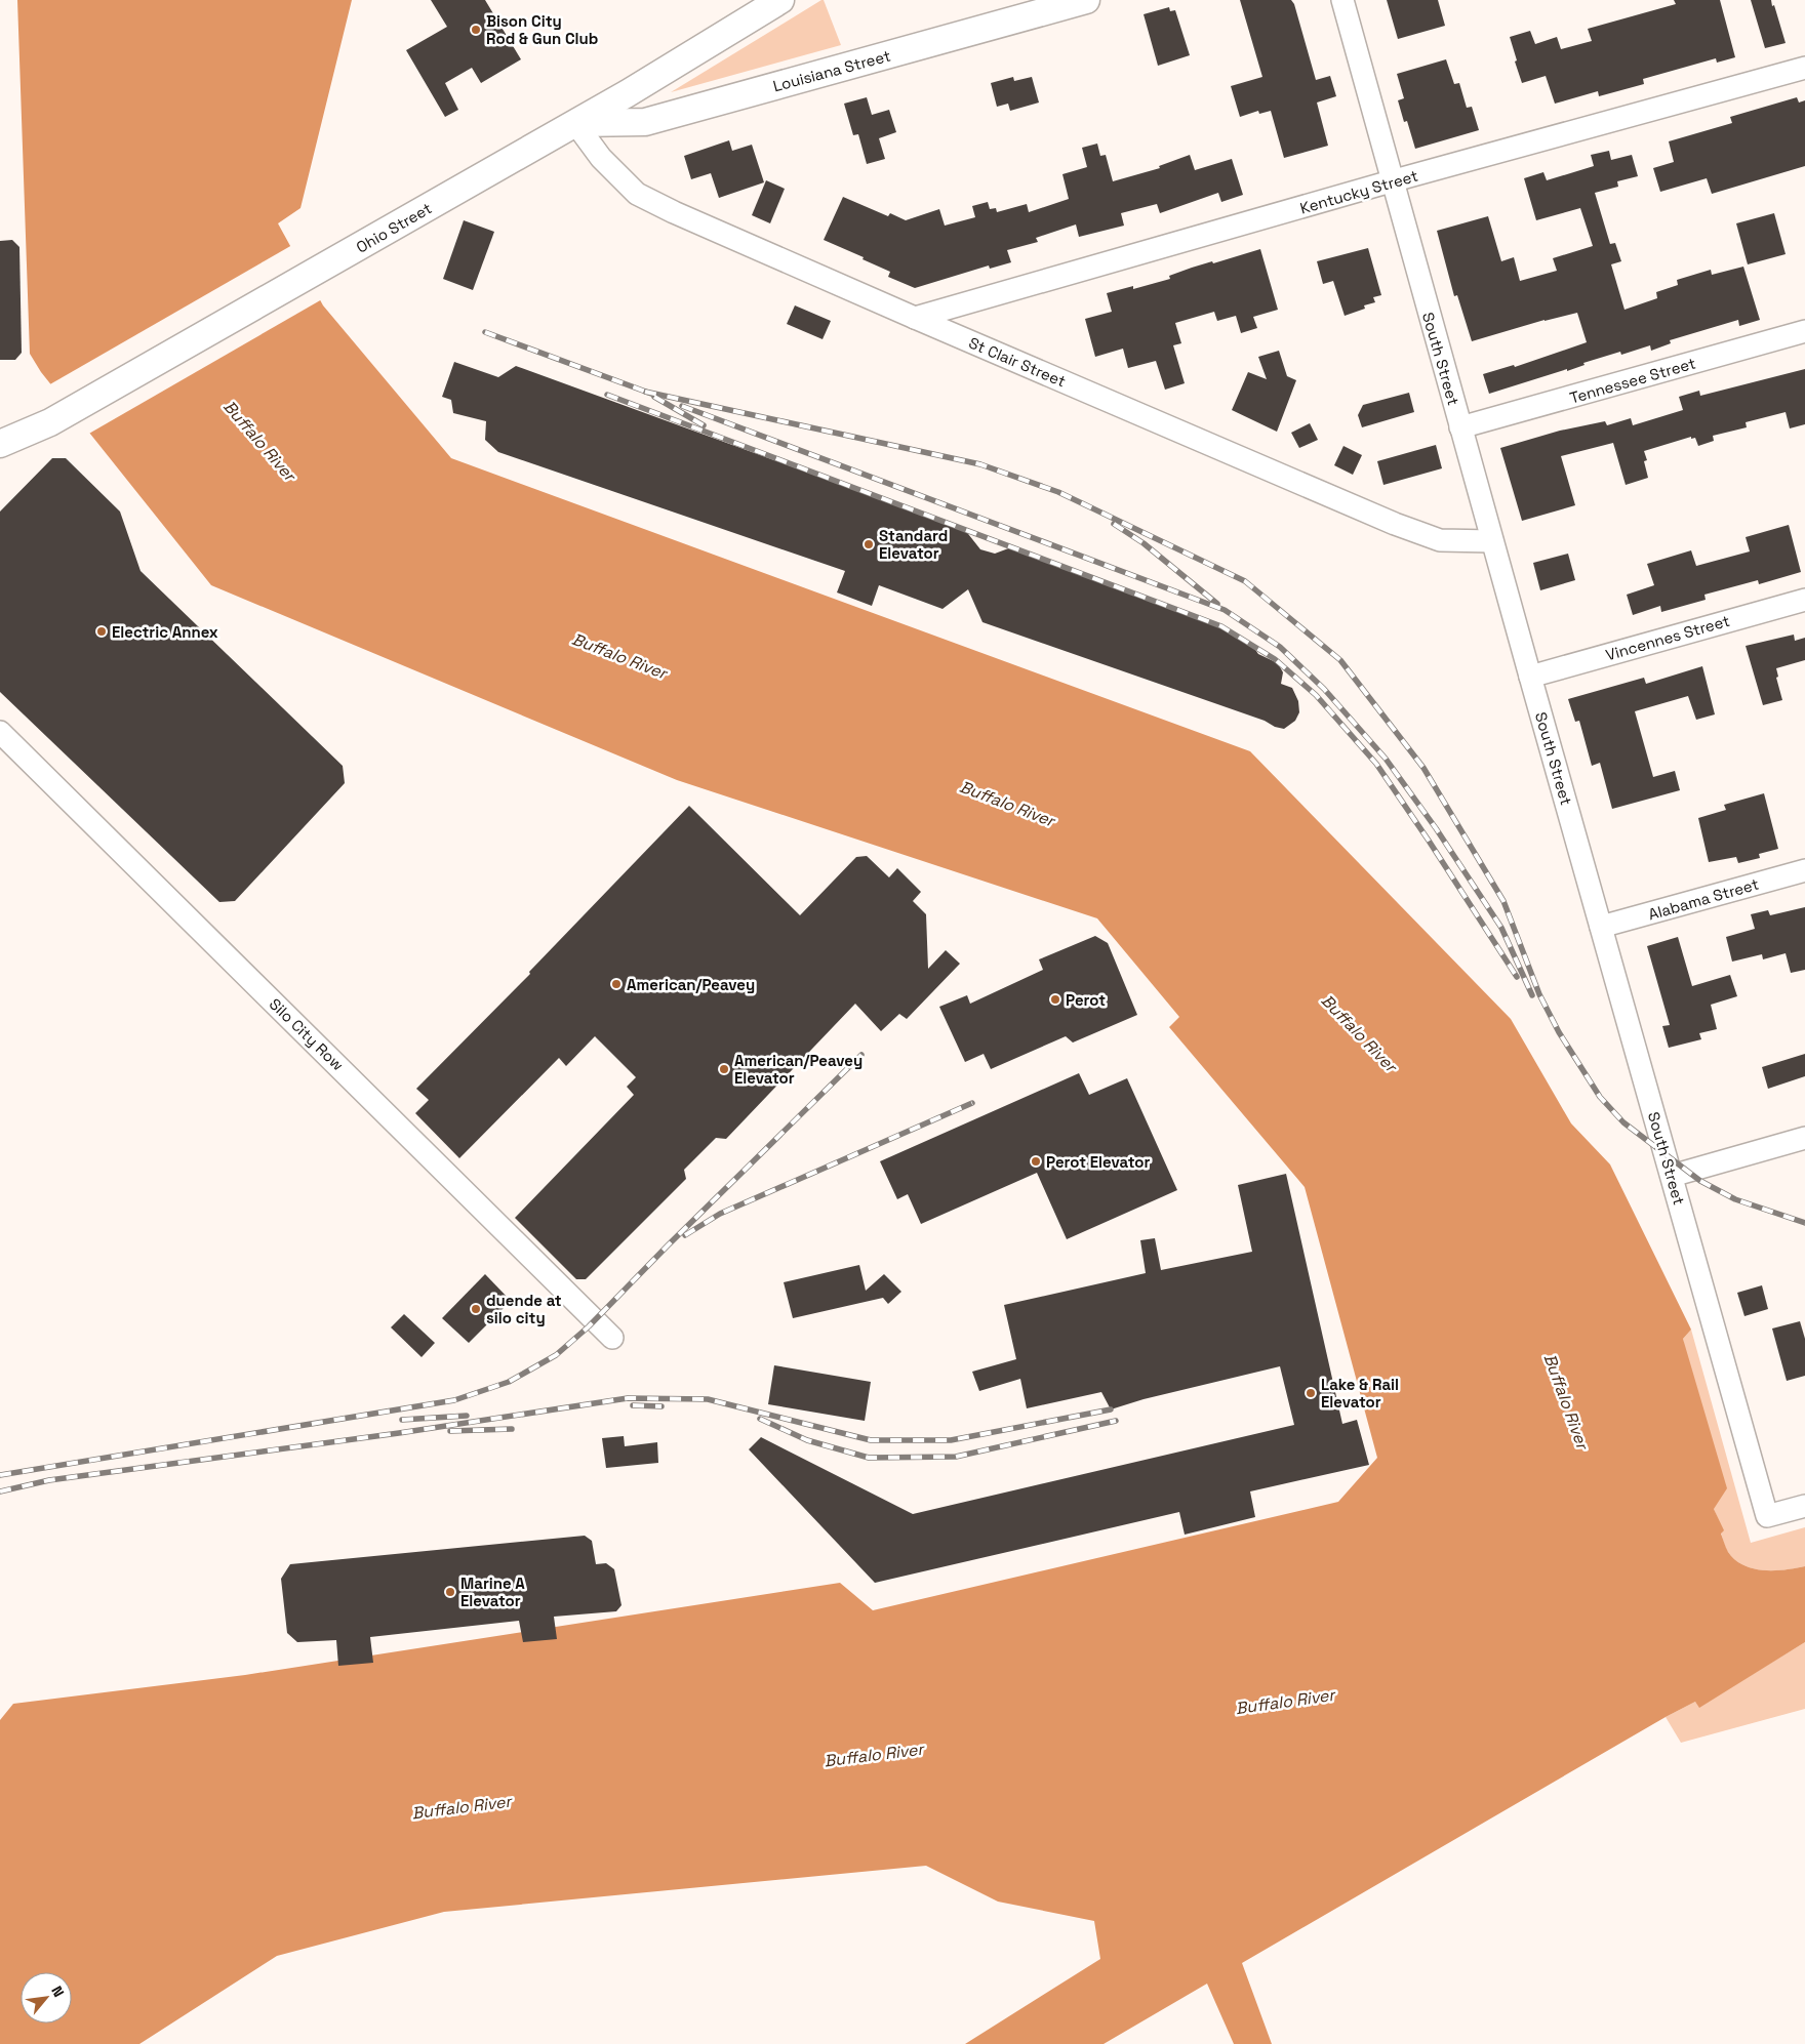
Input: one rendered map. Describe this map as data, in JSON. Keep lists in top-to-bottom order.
{
  "streets": {
    "street": [
      "Louisiana Street",
      "Kentucky Street",
      "Ohio Street",
      "South Street",
      "St Clair Street",
      "Tennessee Street",
      "Vincennes Street",
      "Alabama Street",
      "Silo City Row"
    ]
  },
  "crossings": [
    ["Louisiana Street", "Ohio Street"],
    ["Louisiana Street", "St Clair Street"],
    ["Kentucky Street", "South Street"],
    ["Kentucky Street", "St Clair Street"],
    ["Ohio Street", "St Clair Street"],
    ["South Street", "St Clair Street"],
    ["South Street", "Tennessee Street"],
    ["South Street", "Vincennes Street"],
    ["South Street", "Alabama Street"]
  ],
  "water": ["Buffalo River"],
  "places": [
    "Bison City Rod & Gun Club",
    "Standard Elevator",
    "Electric Annex",
    "American/Peavey",
    "Perot",
    "American/Peavey Elevator",
    "Perot Elevator",
    "duende at silo city",
    "Lake & Rail Elevator",
    "Marine A Elevator"
  ],
  "north": "top right"
}
